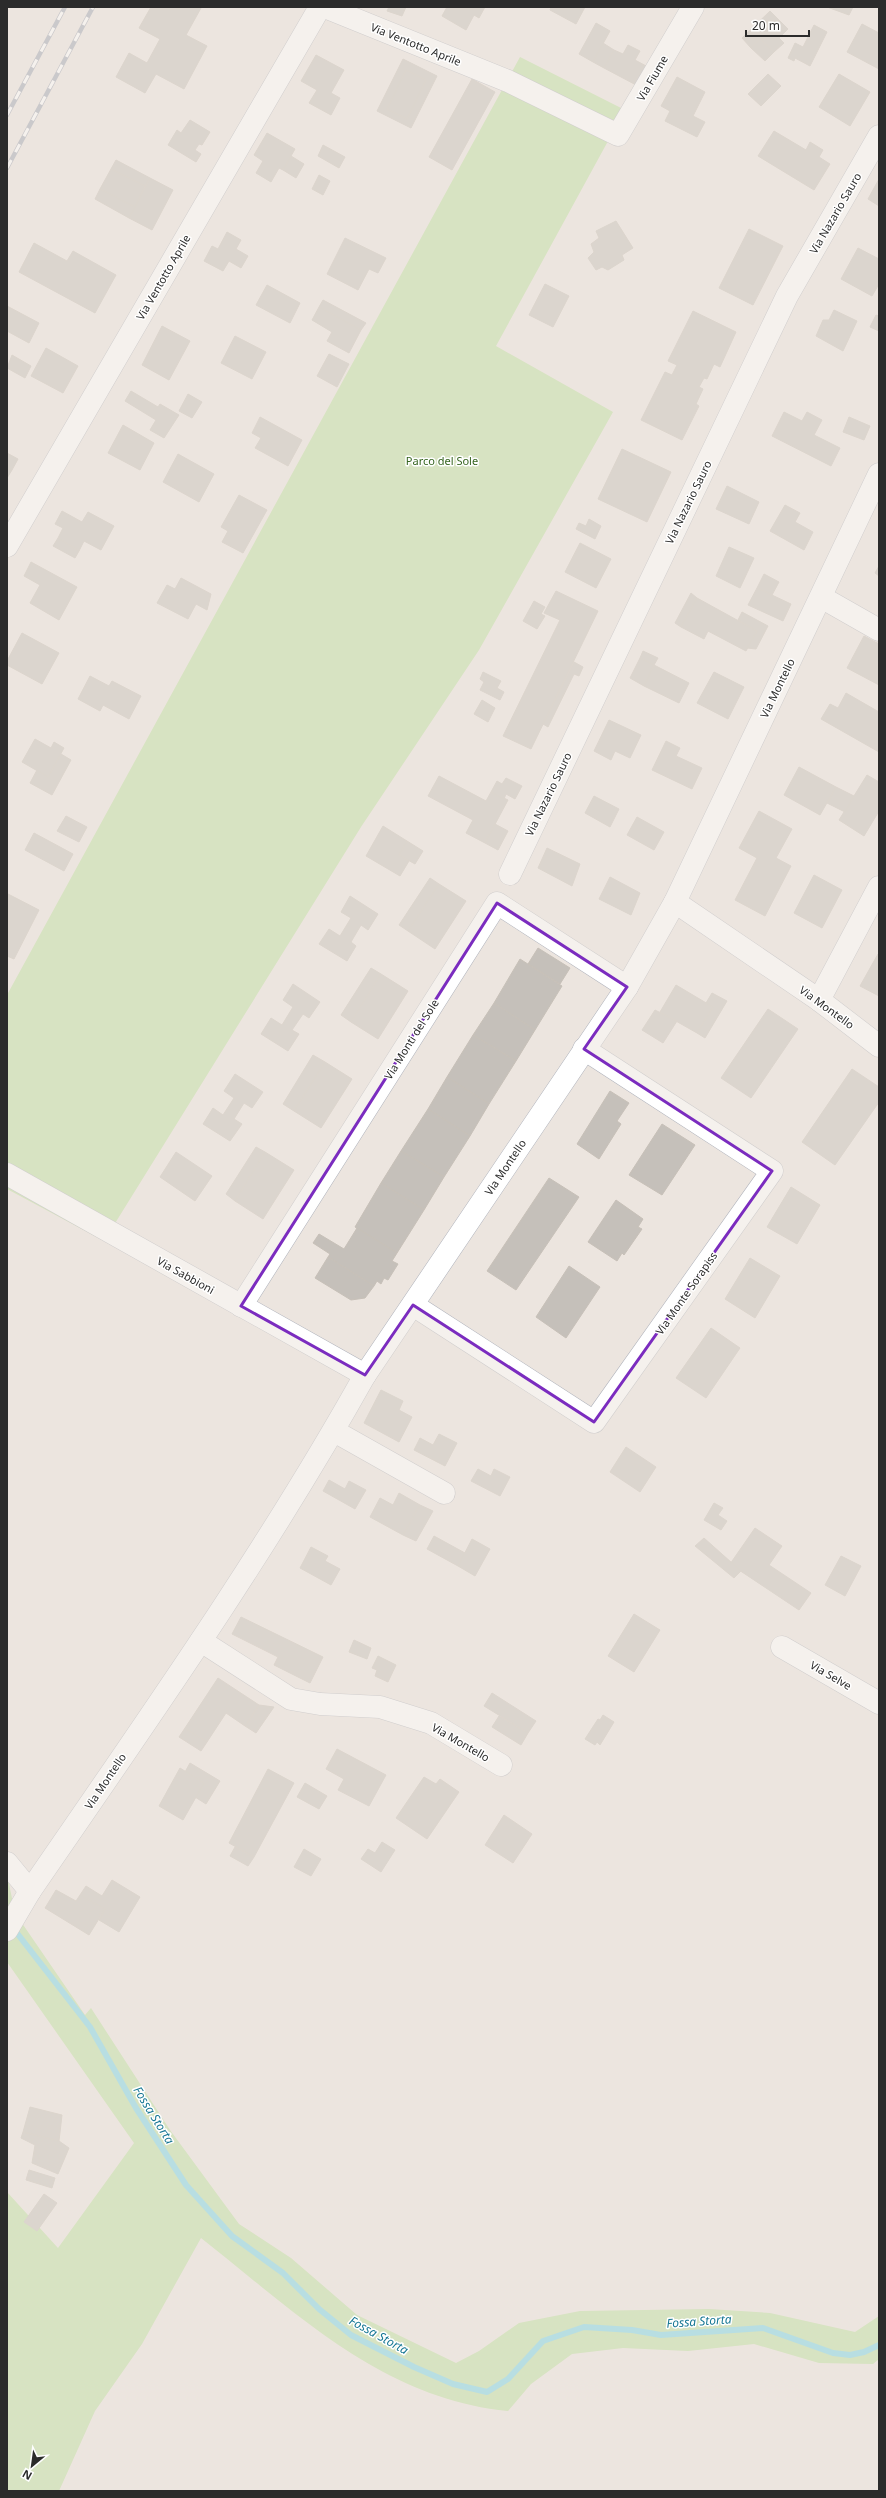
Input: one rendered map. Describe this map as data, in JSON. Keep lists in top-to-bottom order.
{
  "streets": {
    "street": [
      "Via Ventotto Aprile",
      "Via Fiume",
      "Via Nazario Sauro",
      "Via Montello",
      "Via Monti del Sole",
      "Via Sabbioni",
      "Via Monte Sorapiss",
      "Via Selve"
    ]
  },
  "crossings": [
    ["Via Ventotto Aprile", "Via Fiume"],
    ["Via Montello", "Via Monti del Sole"],
    ["Via Montello", "Via Sabbioni"],
    ["Via Montello", "Via Monte Sorapiss"],
    ["Via Monti del Sole", "Via Sabbioni"]
  ],
  "water": ["Fossa Storta"],
  "parks": ["Parco del Sole"],
  "scale_bar": "20 m",
  "north": "bottom left"
}
